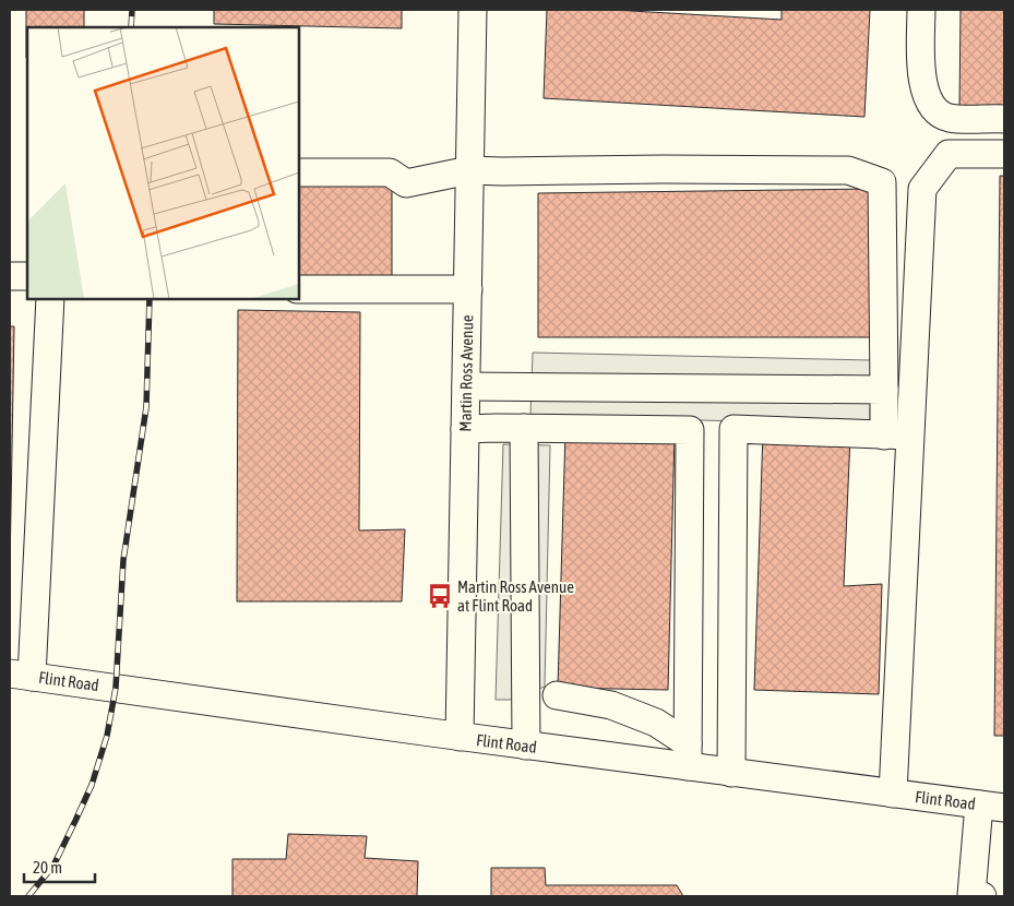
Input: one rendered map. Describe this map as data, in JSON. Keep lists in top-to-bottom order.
{
  "streets": {
    "street": ["Martin Ross Avenue", "Flint Road"]
  },
  "crossings": [
    ["Martin Ross Avenue", "Flint Road"]
  ],
  "places": {
    "bus stop": ["Martin Ross Avenue at Flint Road"]
  },
  "scale_bar": "20 m"
}
